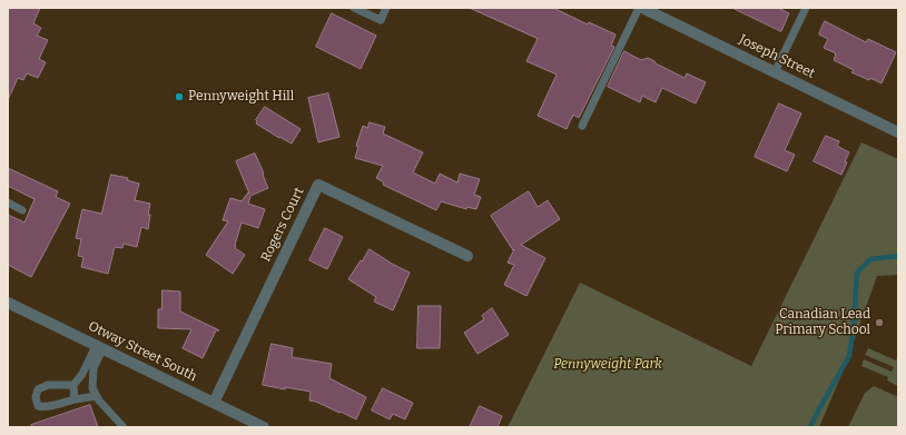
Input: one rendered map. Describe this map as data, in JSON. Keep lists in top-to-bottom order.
{
  "streets": {
    "street": ["Joseph Street", "Rogers Court", "Otway Street South"]
  },
  "crossings": [
    ["Rogers Court", "Otway Street South"]
  ],
  "parks": ["Pennyweight Park"],
  "places": ["Pennyweight Hill", "Canadian Lead Primary School"]
}
